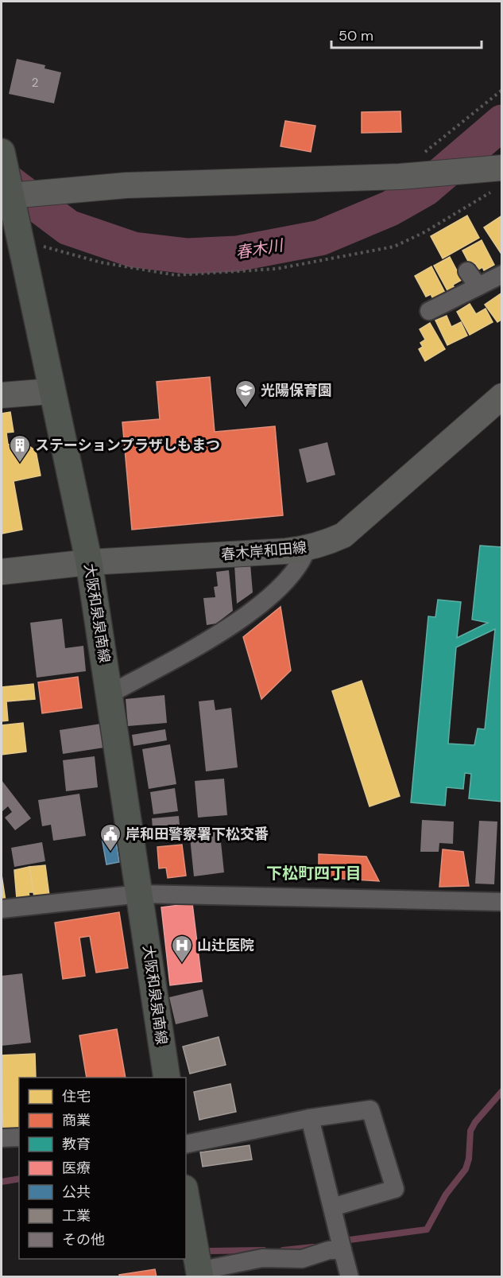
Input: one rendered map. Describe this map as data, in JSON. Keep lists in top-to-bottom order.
{
  "streets": {
    "main road": ["春木岸和田線", "大阪和泉泉南線"]
  },
  "crossings": [
    ["春木岸和田線", "大阪和泉泉南線"]
  ],
  "districts": ["下松町四丁目"],
  "water": ["春木川"],
  "places": {
    "school or university": ["光陽保育園"],
    "building": ["ステーションプラザしもまつ"],
    "public building": ["岸和田警察署下松交番"],
    "hospital": ["山辻医院"]
  },
  "house_numbers": ["2"],
  "legend": [
    "住宅",
    "商業",
    "教育",
    "医療",
    "公共",
    "工業",
    "その他"
  ],
  "scale_bar": "50 m"
}
